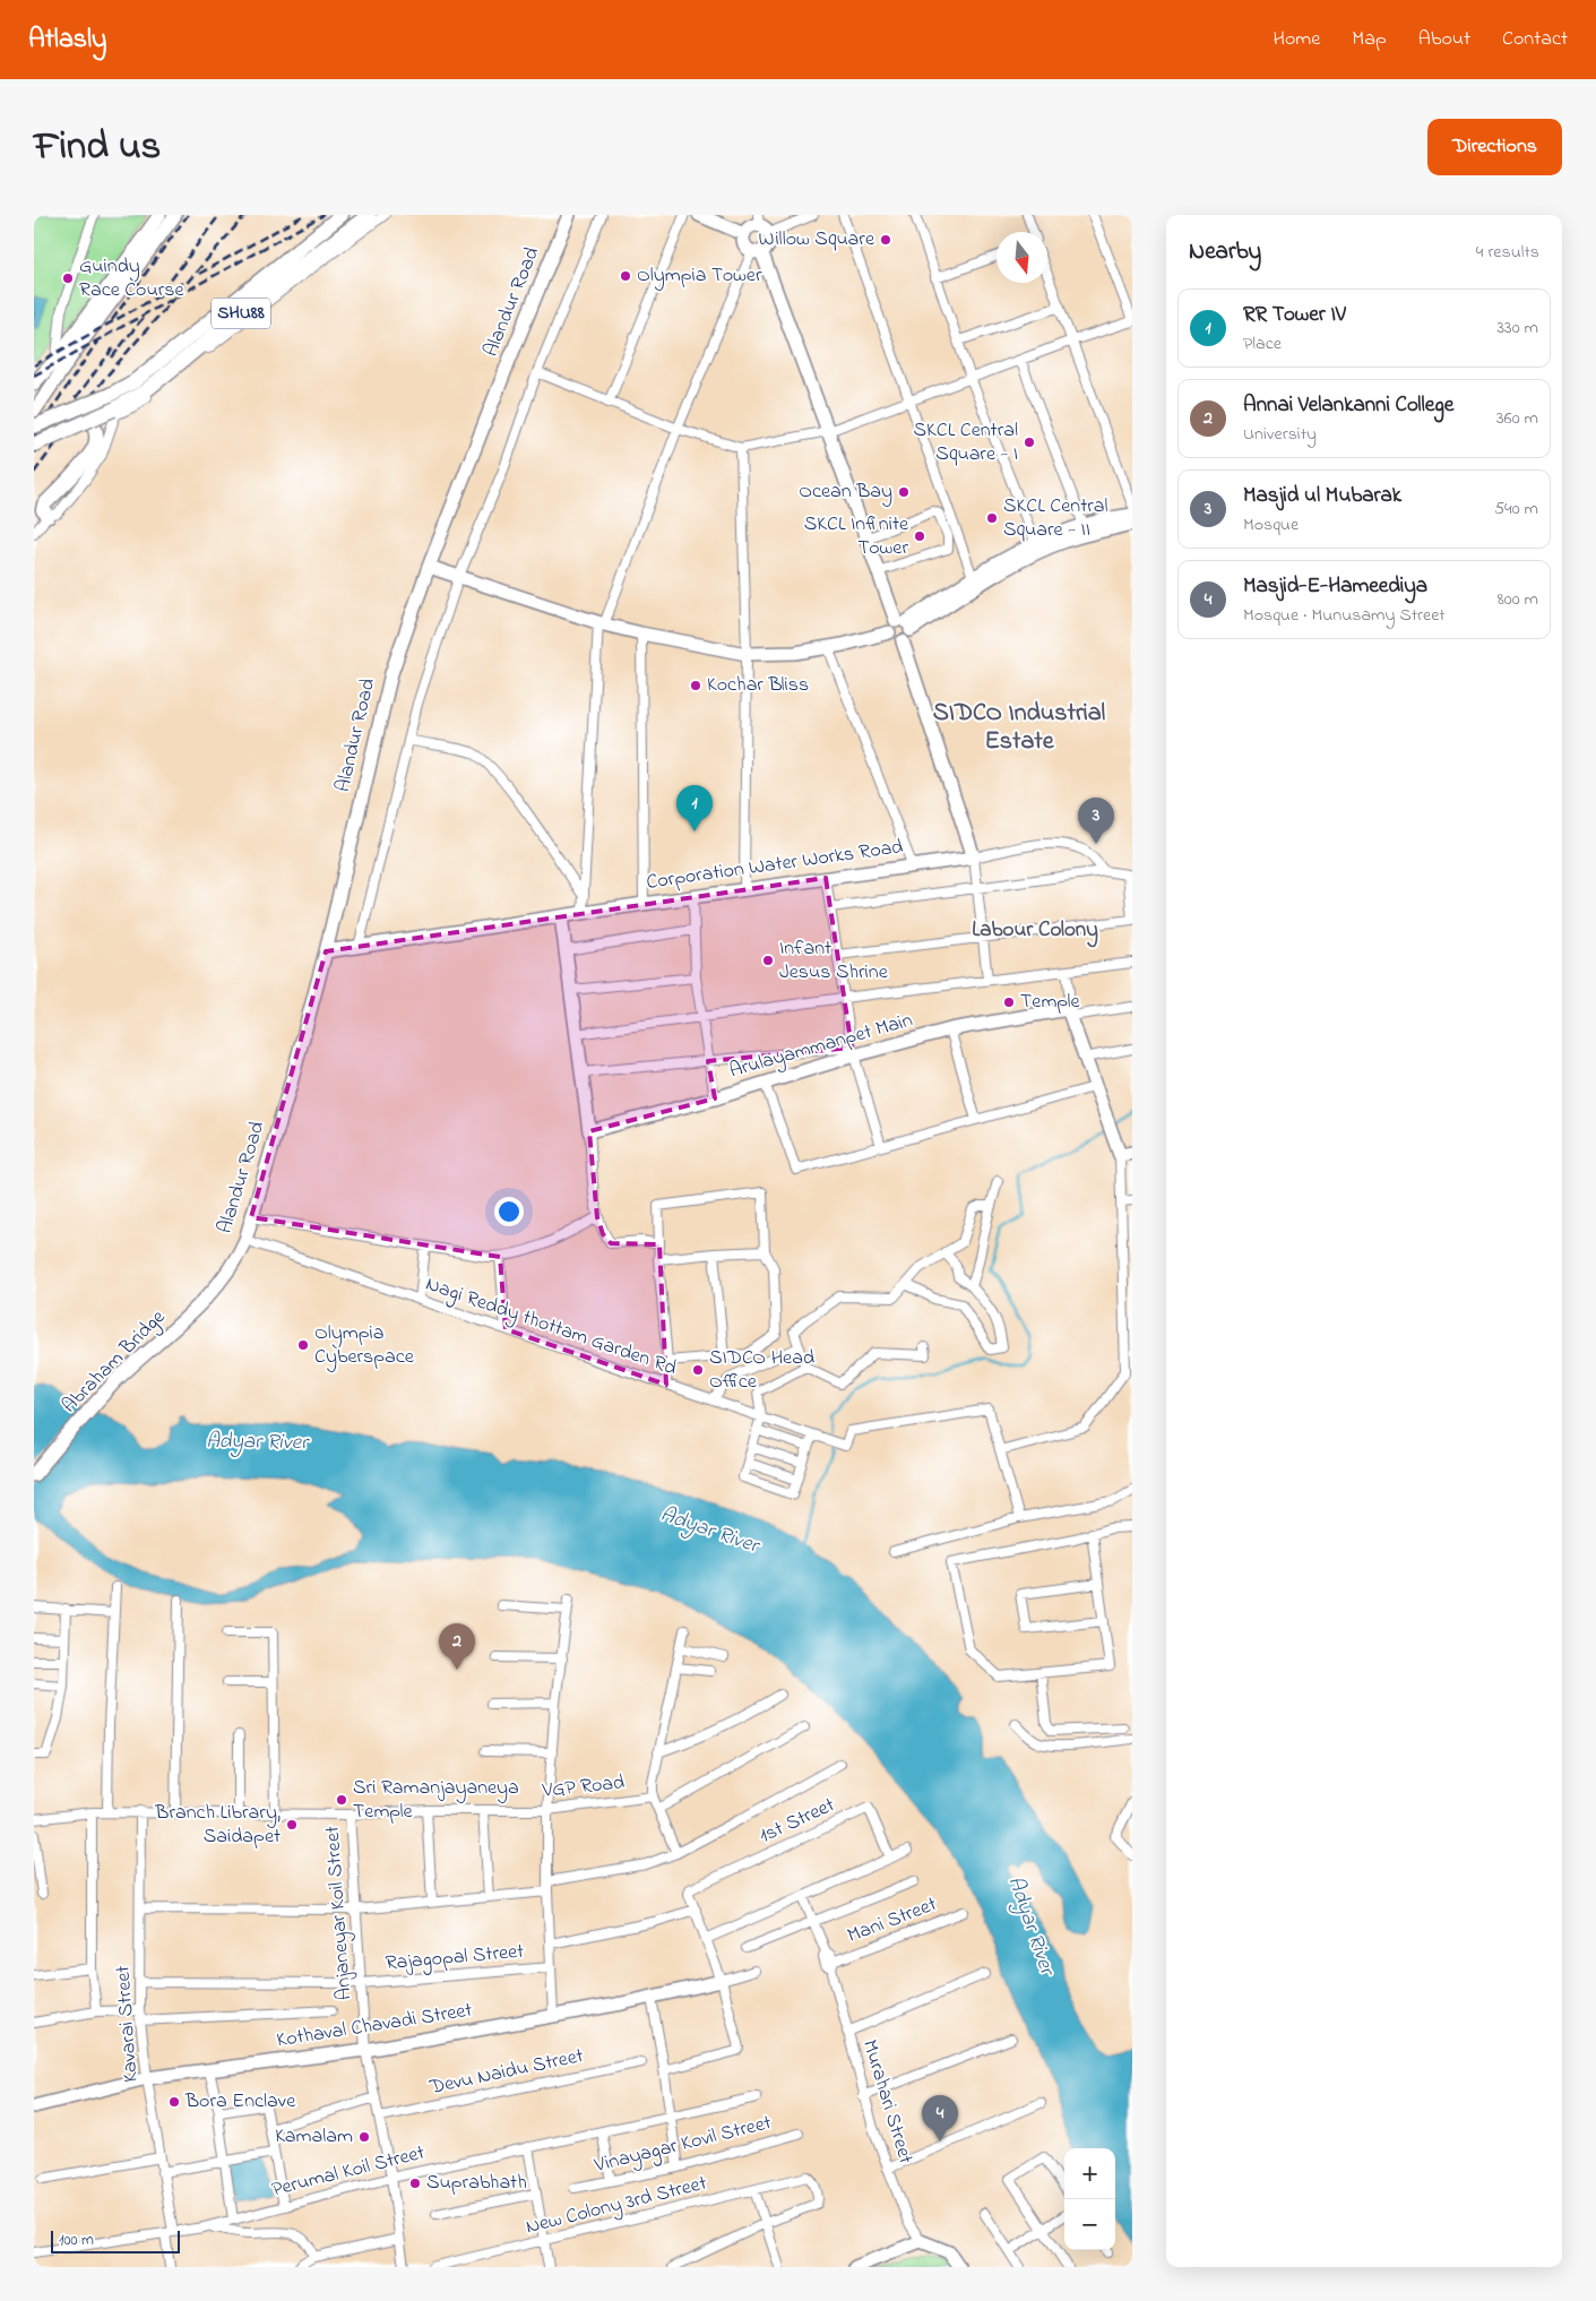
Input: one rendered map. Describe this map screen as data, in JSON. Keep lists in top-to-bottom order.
{
  "streets": {
    "main road": ["SHU88"],
    "street": [
      "Alandur Road",
      "Corporation Water Works Road",
      "Arulayammanpet Main",
      "Nagi Reddy thottam Garden Rd",
      "Abraham Bridge",
      "VGP Road",
      "1st Street",
      "Anjaneyar Koil Street",
      "Mani Street",
      "Rajagopal Street",
      "Kavarai Street",
      "Kothaval Chavadi Street",
      "Devu Naidu Street",
      "Murahari Street",
      "Vinayagar Kovil Street",
      "Perumal Koil Street",
      "New Colony 3rd Street"
    ]
  },
  "crossings": [
    ["Alandur Road", "Corporation Water Works Road"],
    ["Alandur Road", "Nagi Reddy thottam Garden Rd"],
    ["Alandur Road", "Abraham Bridge"],
    ["VGP Road", "Anjaneyar Koil Street"],
    ["VGP Road", "Kavarai Street"],
    ["Anjaneyar Koil Street", "Rajagopal Street"],
    ["Anjaneyar Koil Street", "Kothaval Chavadi Street"],
    ["Anjaneyar Koil Street", "Devu Naidu Street"],
    ["Anjaneyar Koil Street", "Perumal Koil Street"],
    ["Mani Street", "Murahari Street"],
    ["Rajagopal Street", "Kavarai Street"],
    ["Kavarai Street", "Kothaval Chavadi Street"],
    ["Kavarai Street", "Perumal Koil Street"]
  ],
  "districts": ["SIDCO Industrial Estate", "Labour Colony"],
  "water": ["Adyar River"],
  "places": [
    "Willow Square",
    "Olympia Tower",
    "Guindy Race Course",
    "SKCL Central Square - I",
    "Ocean Bay",
    "SKCL Central Square - II",
    "SKCL Infinite Tower",
    "Kochar Bliss",
    "Infant Jesus Shrine",
    "Temple",
    "Olympia Cyberspace",
    "SIDCO Head Office",
    "Sri Ramanjayaneya Temple",
    "Branch Library, Saidapet",
    "Bora Enclave",
    "Kamalam",
    "Suprabhath"
  ],
  "scale_bar": "100 m",
  "north": "bottom",
  "page": {
    "header": "Atlasly",
    "nav": [
      "Home",
      "Map",
      "About",
      "Contact"
    ],
    "title": "Find us",
    "buttons": "Directions",
    "heading": ["Nearby", "4 results"],
    "list": [
      {
        "mark": "1",
        "name": "RR Tower IV",
        "note": "Place",
        "value": "330 m"
      },
      {
        "mark": "2",
        "name": "Annai Velankanni College",
        "note": "University",
        "value": "360 m"
      },
      {
        "mark": "3",
        "name": "Masjid ul Mubarak",
        "note": "Mosque",
        "value": "540 m"
      },
      {
        "mark": "4",
        "name": "Masjid-E-Hameediya",
        "note": "Mosque · Munusamy Street",
        "value": "800 m"
      }
    ],
    "pins": [
      "1",
      "3",
      "2",
      "4"
    ],
    "map_buttons": ["+", "−"],
    "scale": "100 m"
  }
}
